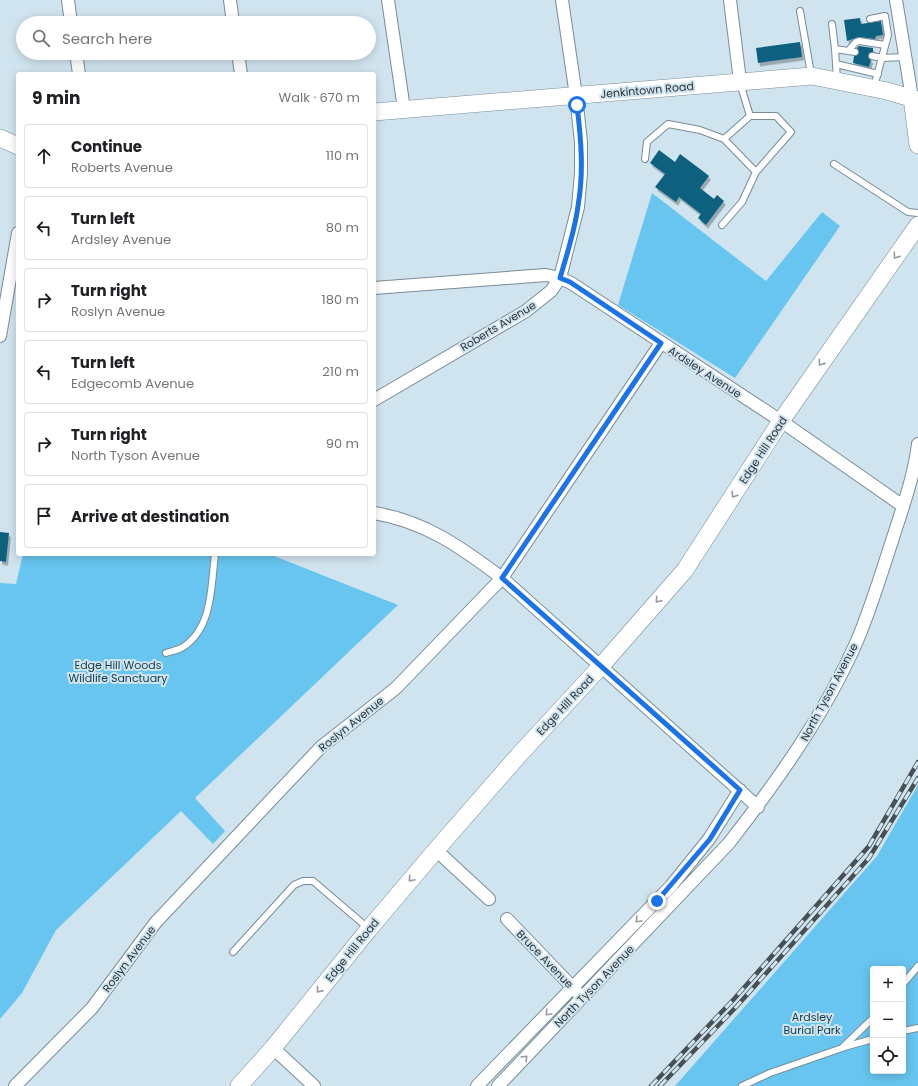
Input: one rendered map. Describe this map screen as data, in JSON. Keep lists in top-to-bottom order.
{
  "streets": {
    "street": [
      "Jenkintown Road",
      "Roberts Avenue",
      "Ardsley Avenue",
      "Edge Hill Road",
      "North Tyson Avenue",
      "Roslyn Avenue",
      "Bruce Avenue"
    ]
  },
  "crossings": [
    ["Jenkintown Road", "Roberts Avenue"],
    ["Roberts Avenue", "Ardsley Avenue"],
    ["Ardsley Avenue", "Edge Hill Road"],
    ["Ardsley Avenue", "North Tyson Avenue"],
    ["Ardsley Avenue", "Roslyn Avenue"],
    ["North Tyson Avenue", "Bruce Avenue"]
  ],
  "one_way": ["Edge Hill Road"],
  "parks": ["Edge Hill Woods Wildlife Sanctuary", "Ardsley Burial Park"],
  "page": {
    "search": "Search here",
    "heading": ["9 min", "Walk · 670 m"],
    "list": [
      ["Continue", "Roberts Avenue", "110 m"],
      ["Turn left", "Ardsley Avenue", "80 m"],
      ["Turn right", "Roslyn Avenue", "180 m"],
      ["Turn left", "Edgecomb Avenue", "210 m"],
      ["Turn right", "North Tyson Avenue", "90 m"],
      "Arrive at destination"
    ],
    "map_buttons": ["+", "−"]
  }
}
